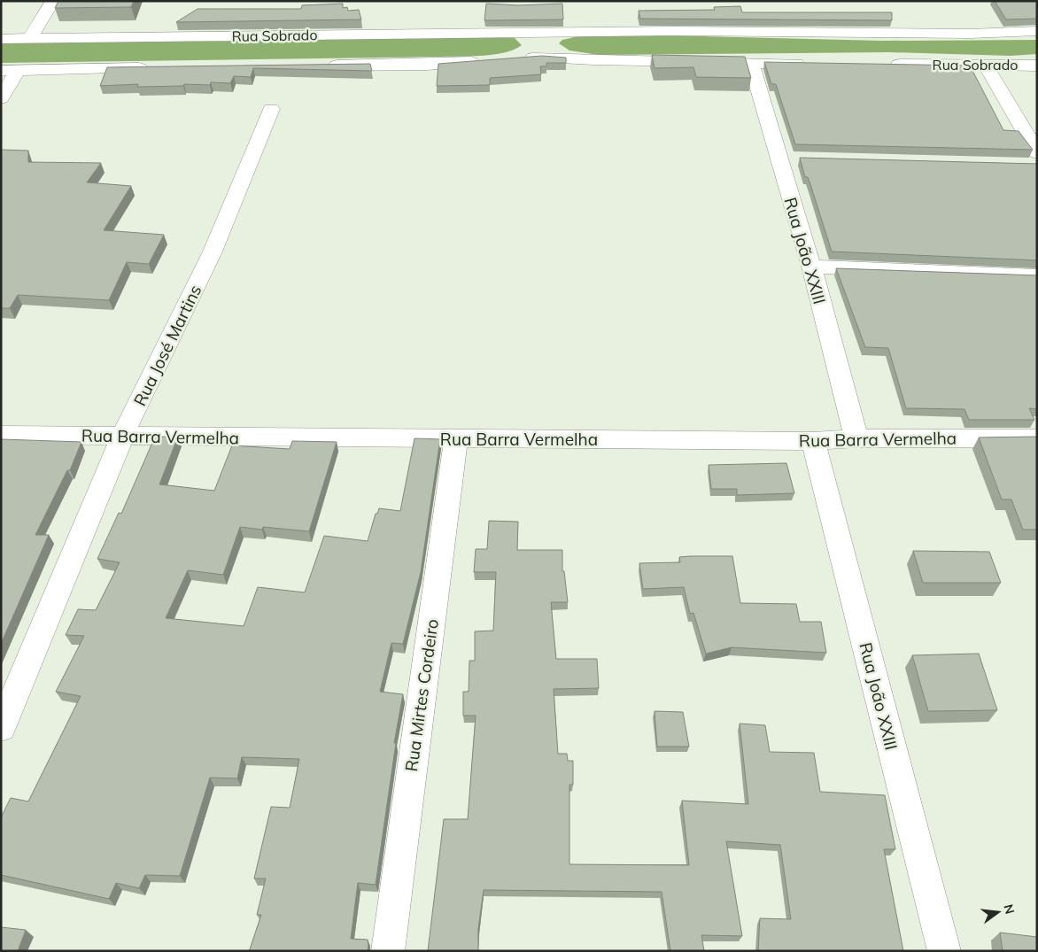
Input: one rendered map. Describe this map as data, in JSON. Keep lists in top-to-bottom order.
{
  "streets": {
    "street": [
      "Rua Sobrado",
      "Rua João XXIII",
      "Rua José Martins",
      "Rua Barra Vermelha",
      "Rua Mirtes Cordeiro"
    ]
  },
  "crossings": [
    ["Rua João XXIII", "Rua Barra Vermelha"],
    ["Rua José Martins", "Rua Barra Vermelha"],
    ["Rua Barra Vermelha", "Rua Mirtes Cordeiro"]
  ],
  "north": "right"
}
